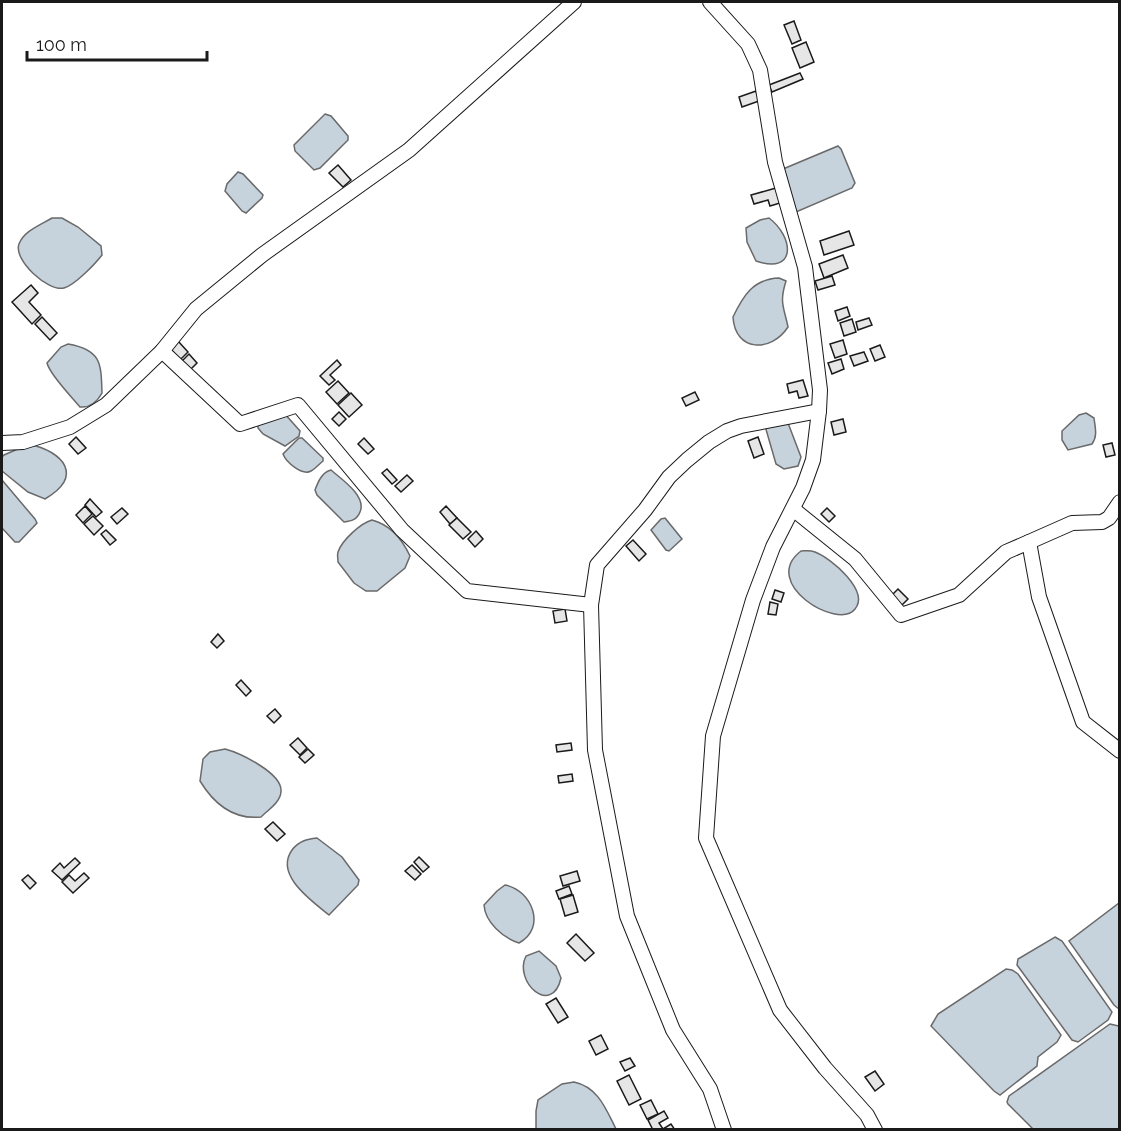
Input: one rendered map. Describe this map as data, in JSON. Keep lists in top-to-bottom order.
{
  "scale_bar": "100 m"
}
